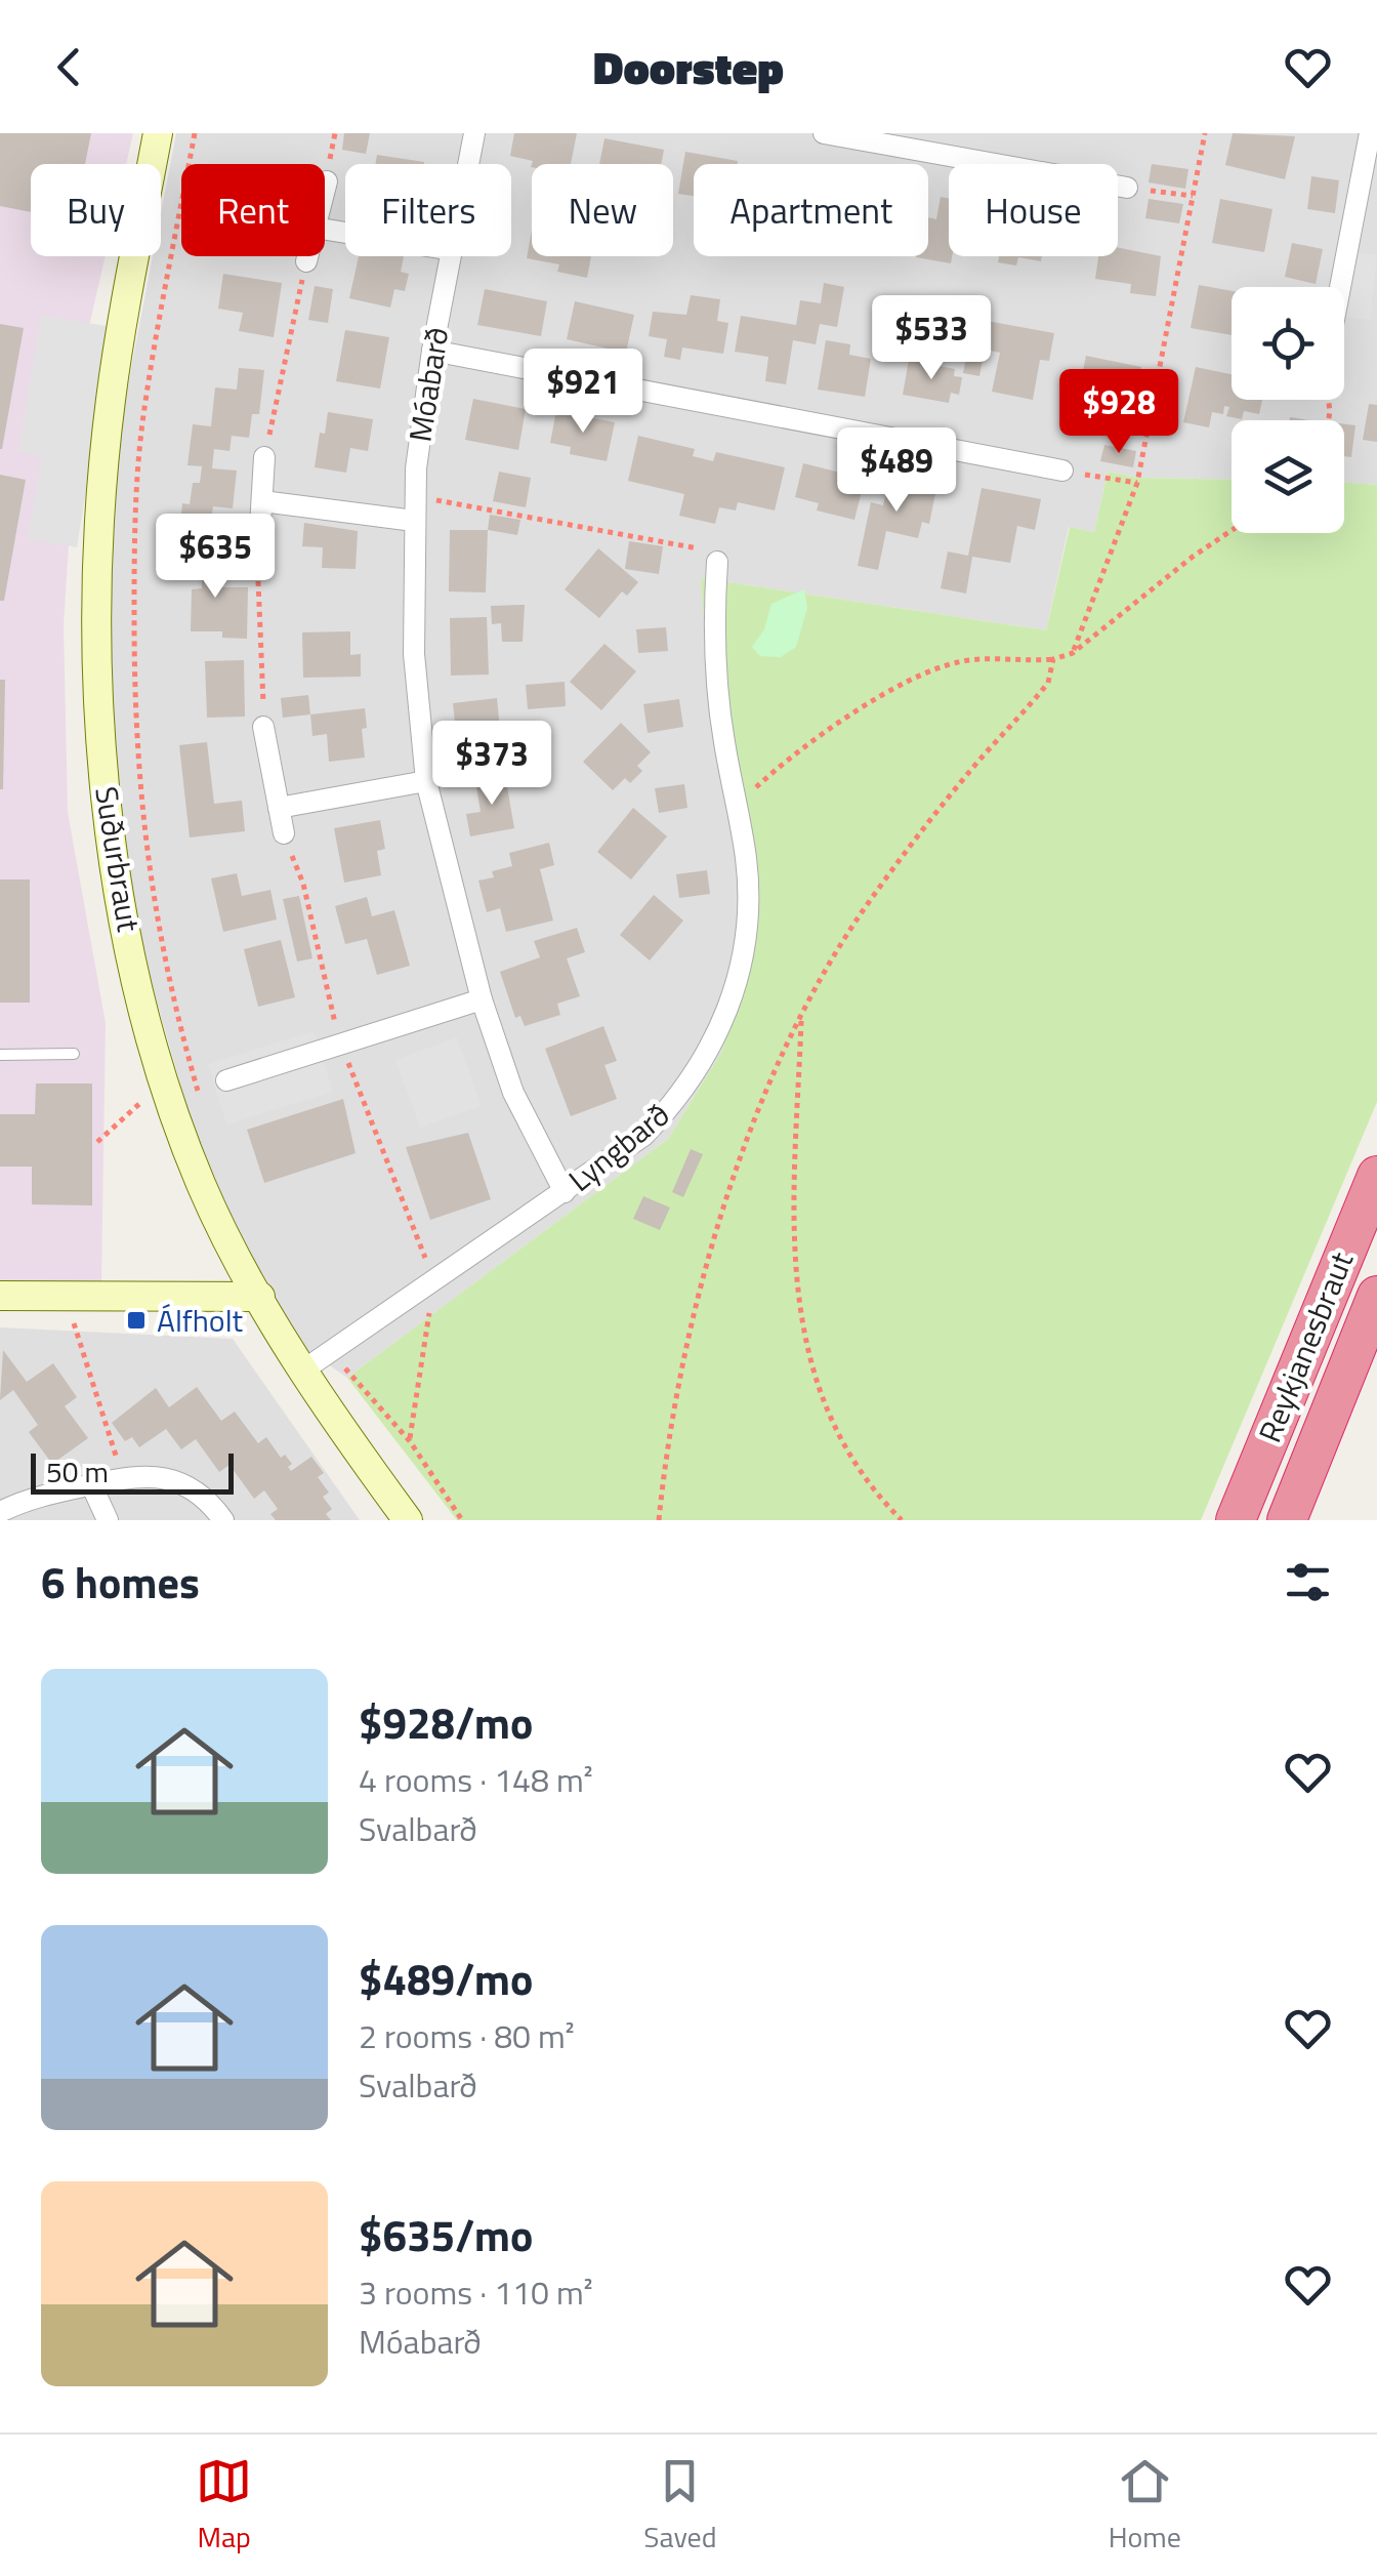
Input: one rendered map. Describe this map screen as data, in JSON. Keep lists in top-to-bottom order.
{
  "streets": {
    "highway": ["Reykjanesbraut"],
    "street": ["Móabarð", "Suðurbraut", "Lyngbarð"]
  },
  "crossings": [
    ["Móabarð", "Lyngbarð"],
    ["Suðurbraut", "Lyngbarð"]
  ],
  "places": {
    "transit": ["Álfholt"]
  },
  "scale_bar": "50 m",
  "page": {
    "header": "Doorstep",
    "chip": [
      "Buy",
      "Rent",
      "Filters",
      "New",
      "Apartment",
      "House"
    ],
    "price": [
      "$533",
      "$921",
      "$928",
      "$489",
      "$635",
      "$373"
    ],
    "scale": "50 m",
    "heading": "6 homes",
    "list": [
      {
        "name": "$928/mo",
        "note": "4 rooms · 148 m² · Svalbarð"
      },
      {
        "name": "$489/mo",
        "note": "2 rooms · 80 m² · Svalbarð"
      },
      {
        "name": "$635/mo",
        "note": "3 rooms · 110 m² · Móabarð"
      }
    ],
    "tabs": ["Map", "Saved", "Home"]
  }
}
